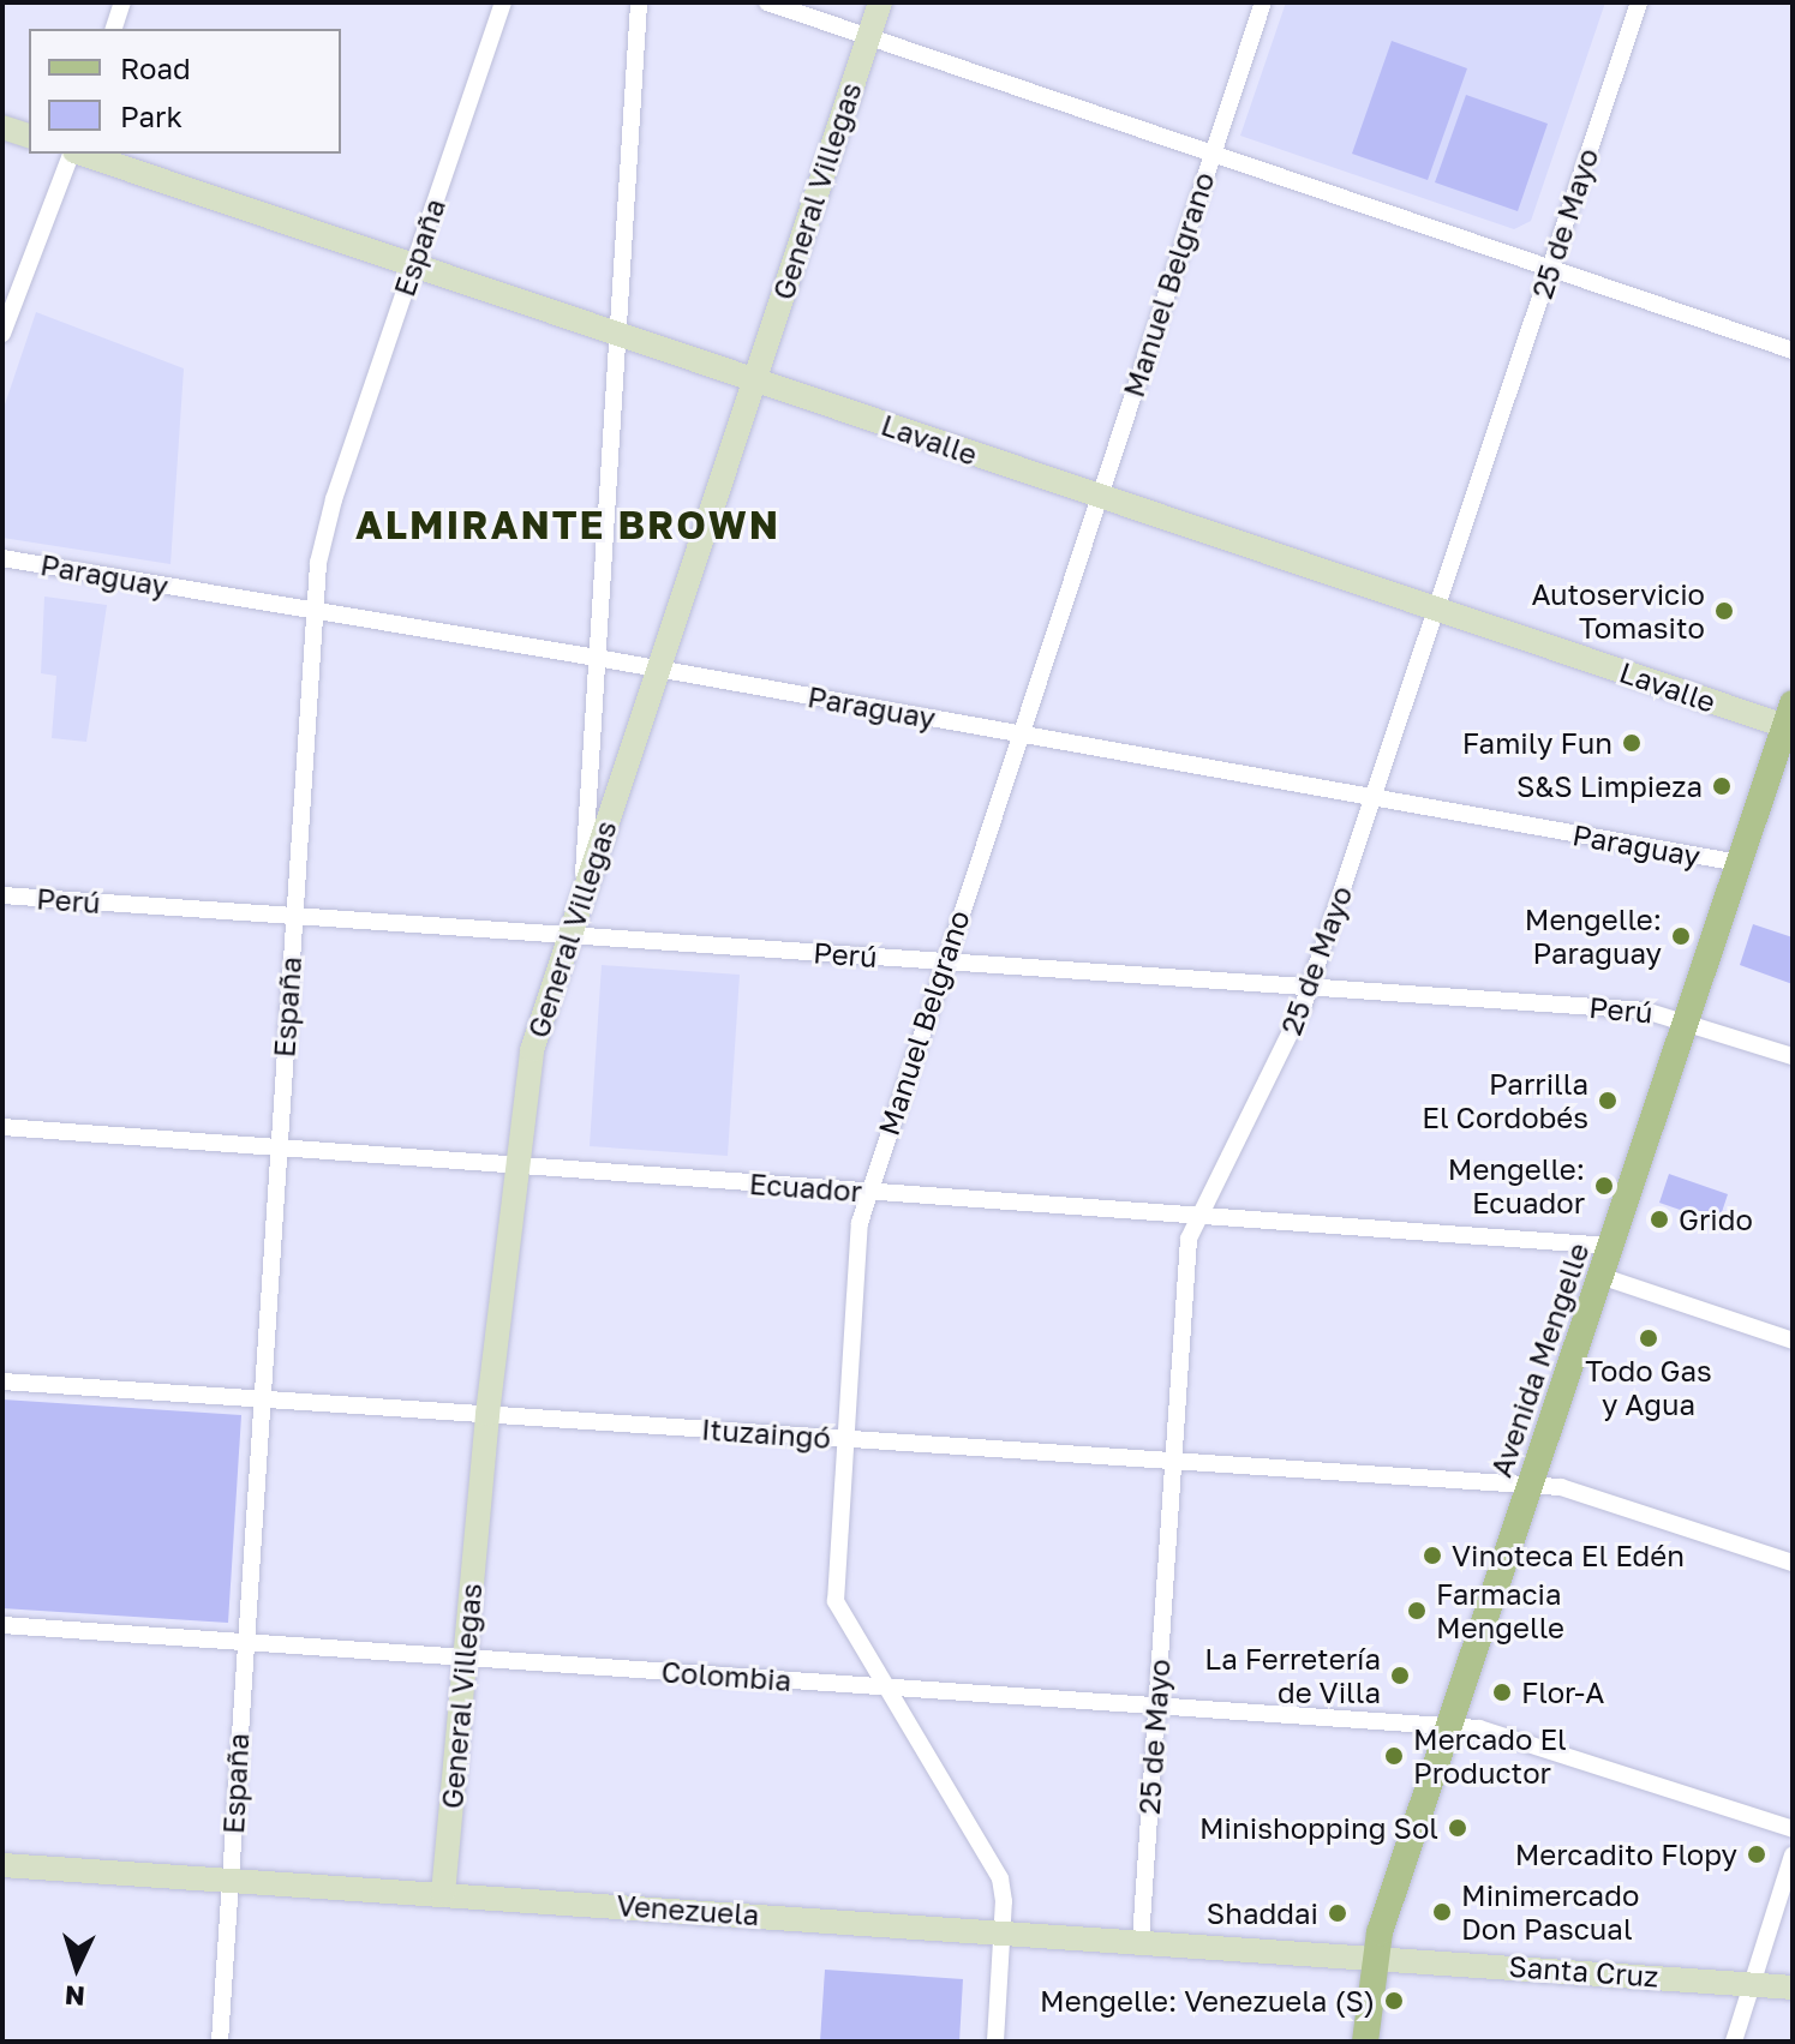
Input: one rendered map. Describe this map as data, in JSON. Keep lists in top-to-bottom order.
{
  "streets": {
    "main road": ["Avenida Mengelle"],
    "street": [
      "General Villegas",
      "25 de Mayo",
      "España",
      "Manuel Belgrano",
      "Lavalle",
      "Paraguay",
      "Perú",
      "Ecuador",
      "Ituzaingó",
      "Colombia",
      "Venezuela",
      "Santa Cruz"
    ]
  },
  "crossings": [
    ["General Villegas", "Lavalle"],
    ["General Villegas", "Paraguay"],
    ["General Villegas", "Perú"],
    ["General Villegas", "Ecuador"],
    ["General Villegas", "Ituzaingó"],
    ["General Villegas", "Colombia"],
    ["General Villegas", "Venezuela"],
    ["25 de Mayo", "Lavalle"],
    ["25 de Mayo", "Paraguay"],
    ["25 de Mayo", "Perú"],
    ["25 de Mayo", "Ecuador"],
    ["25 de Mayo", "Ituzaingó"],
    ["25 de Mayo", "Colombia"],
    ["25 de Mayo", "Venezuela"],
    ["España", "Lavalle"],
    ["España", "Paraguay"],
    ["España", "Perú"],
    ["España", "Ecuador"],
    ["España", "Ituzaingó"],
    ["España", "Colombia"],
    ["España", "Venezuela"],
    ["Manuel Belgrano", "Lavalle"],
    ["Manuel Belgrano", "Paraguay"],
    ["Manuel Belgrano", "Perú"],
    ["Manuel Belgrano", "Ecuador"],
    ["Manuel Belgrano", "Ituzaingó"],
    ["Manuel Belgrano", "Colombia"],
    ["Manuel Belgrano", "Venezuela"],
    ["Lavalle", "Avenida Mengelle"],
    ["Paraguay", "Avenida Mengelle"],
    ["Perú", "Avenida Mengelle"],
    ["Ecuador", "Avenida Mengelle"],
    ["Avenida Mengelle", "Ituzaingó"],
    ["Avenida Mengelle", "Colombia"],
    ["Avenida Mengelle", "Venezuela"],
    ["Avenida Mengelle", "Santa Cruz"],
    ["Venezuela", "Santa Cruz"]
  ],
  "districts": ["ALMIRANTE BROWN"],
  "places": [
    "Autoservicio Tomasito",
    "Family Fun",
    "S&S Limpieza",
    "Mengelle: Paraguay",
    "Parrilla El Cordobés",
    "Mengelle: Ecuador",
    "Grido",
    "Todo Gas y Agua",
    "Vinoteca El Edén",
    "Farmacia Mengelle",
    "La Ferretería de Villa",
    "Flor-A",
    "Mercado El Productor",
    "Minishopping Sol",
    "Mercadito Flopy",
    "Minimercado Don Pascual",
    "Shaddai",
    "Mengelle: Venezuela (S)"
  ],
  "legend": ["Road", "Park"],
  "north": "bottom"
}
